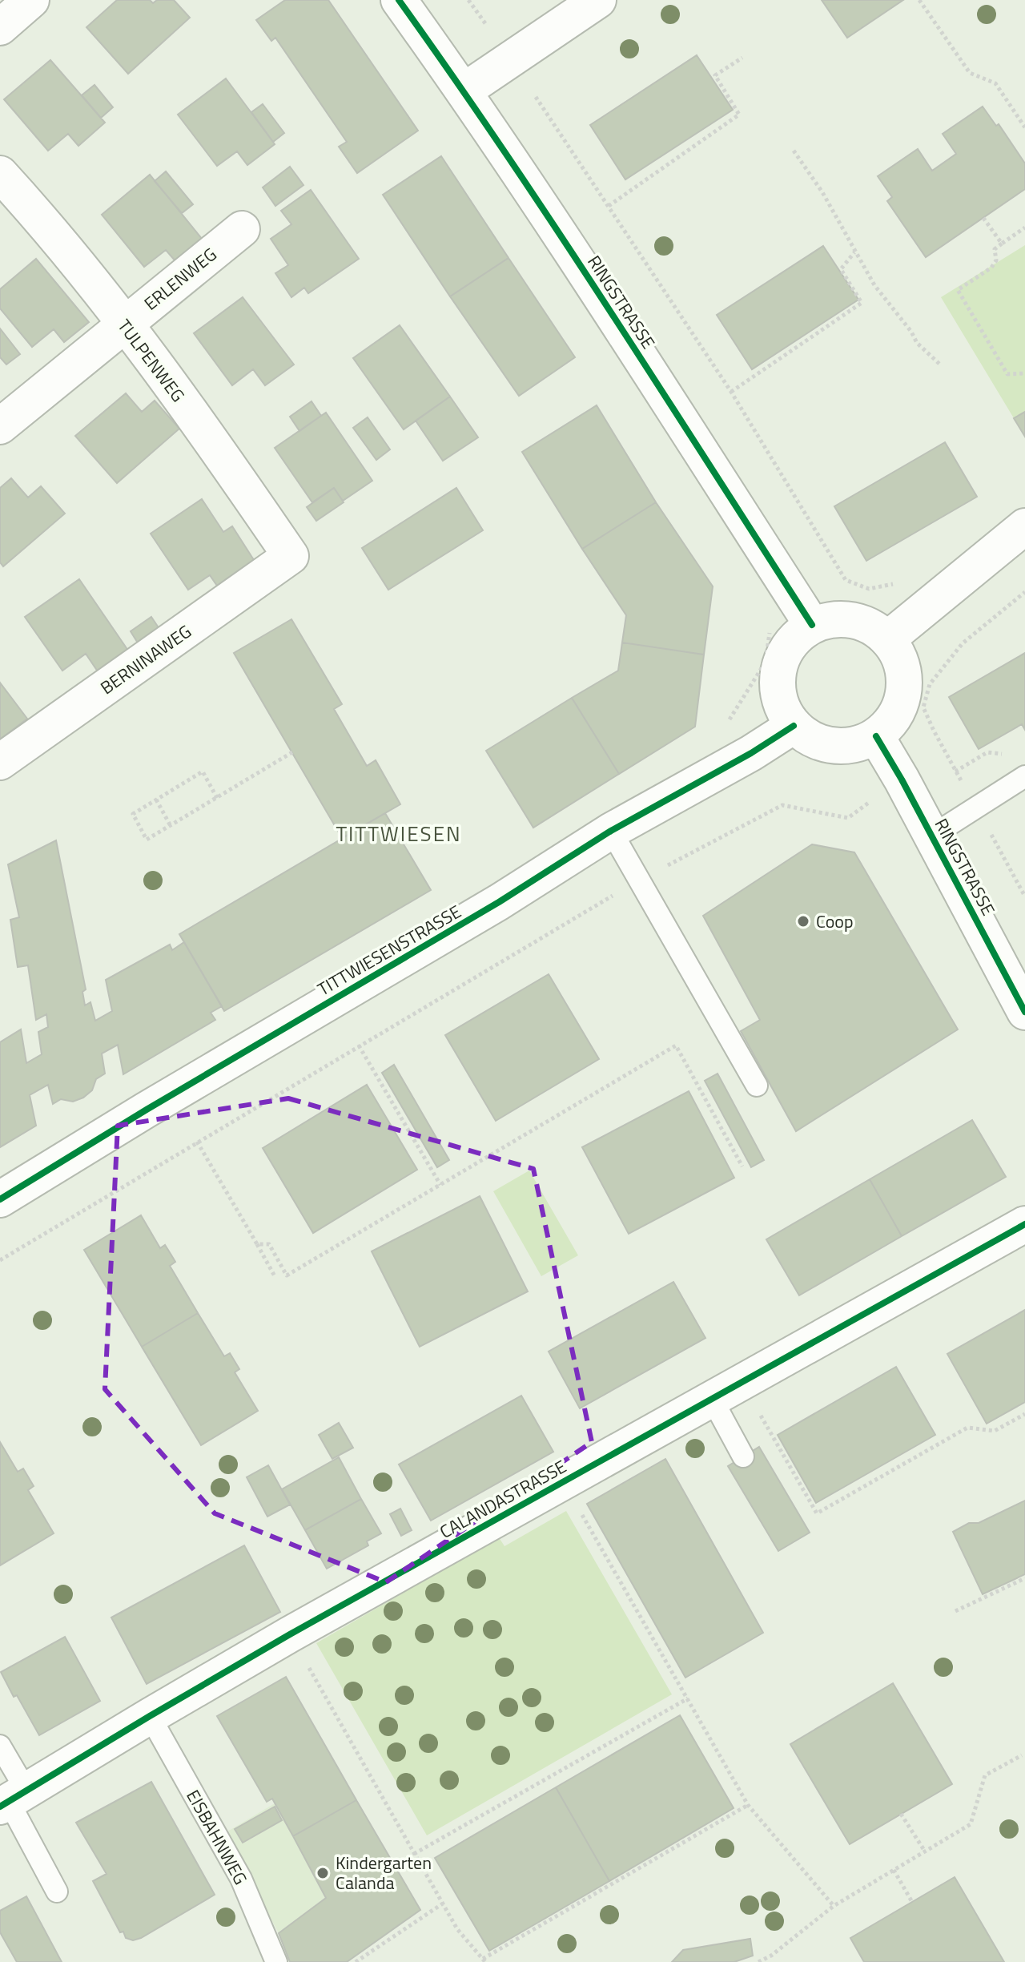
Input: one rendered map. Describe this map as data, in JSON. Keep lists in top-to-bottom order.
{
  "streets": {
    "street": [
      "ERLENWEG",
      "RINGSTRASSE",
      "TULPENWEG",
      "BERNINAWEG",
      "TITTWIESENSTRASSE",
      "CALANDASTRASSE"
    ],
    "lane": ["EISBAHNWEG"]
  },
  "crossings": [
    ["ERLENWEG", "TULPENWEG"],
    ["RINGSTRASSE", "TITTWIESENSTRASSE"],
    ["TULPENWEG", "BERNINAWEG"],
    ["CALANDASTRASSE", "EISBAHNWEG"]
  ],
  "districts": ["TITTWIESEN"],
  "places": ["Coop", "Kindergarten Calanda"]
}
